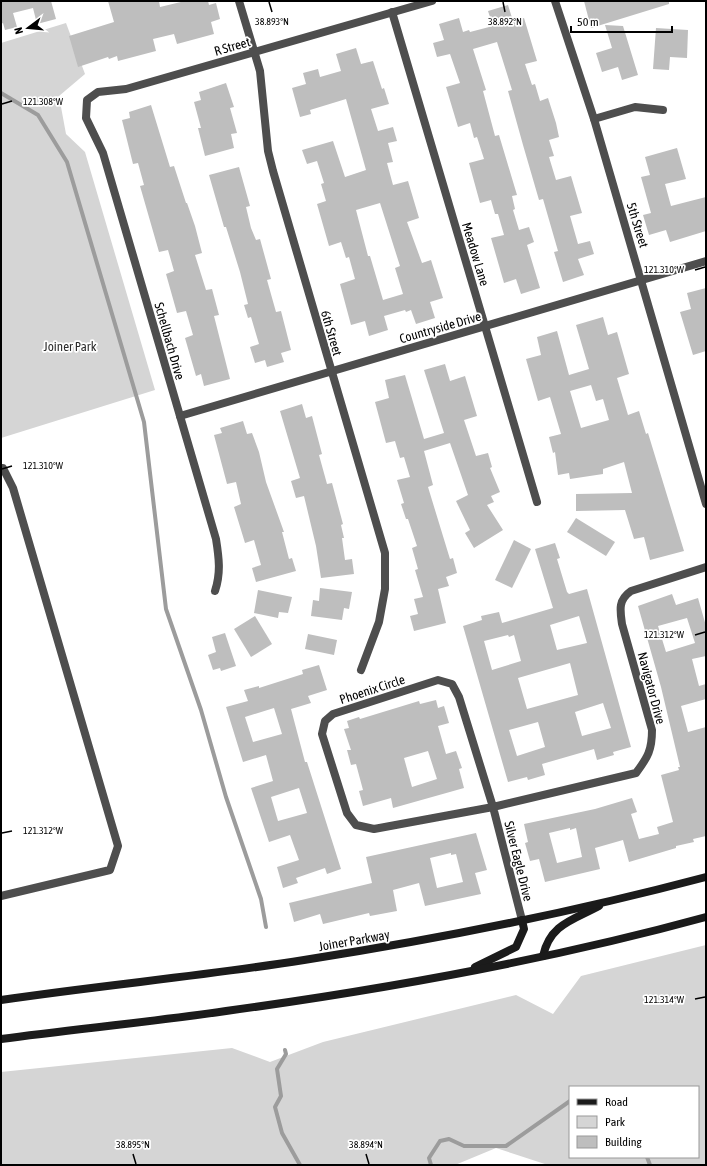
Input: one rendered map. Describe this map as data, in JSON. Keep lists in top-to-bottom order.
{
  "streets": {
    "main road": ["Joiner Parkway"],
    "street": [
      "R Street",
      "5th Street",
      "Meadow Lane",
      "Countryside Drive",
      "6th Street",
      "Schellbach Drive",
      "Navigator Drive",
      "Phoenix Circle",
      "Silver Eagle Drive"
    ]
  },
  "crossings": [
    ["R Street", "Meadow Lane"],
    ["R Street", "6th Street"],
    ["R Street", "Schellbach Drive"],
    ["5th Street", "Countryside Drive"],
    ["Meadow Lane", "Countryside Drive"],
    ["Countryside Drive", "6th Street"],
    ["Countryside Drive", "Schellbach Drive"],
    ["Navigator Drive", "Phoenix Circle"],
    ["Navigator Drive", "Silver Eagle Drive"],
    ["Phoenix Circle", "Silver Eagle Drive"],
    ["Silver Eagle Drive", "Joiner Parkway"]
  ],
  "parks": ["Joiner Park"],
  "legend": ["Road", "Park", "Building"],
  "scale_bar": "50 m",
  "north": "left",
  "coordinates": [
    "38.893°N",
    "38.892°N",
    "121.308°W",
    "121.310°W",
    "121.312°W",
    "121.314°W",
    "38.895°N",
    "38.894°N"
  ]
}
